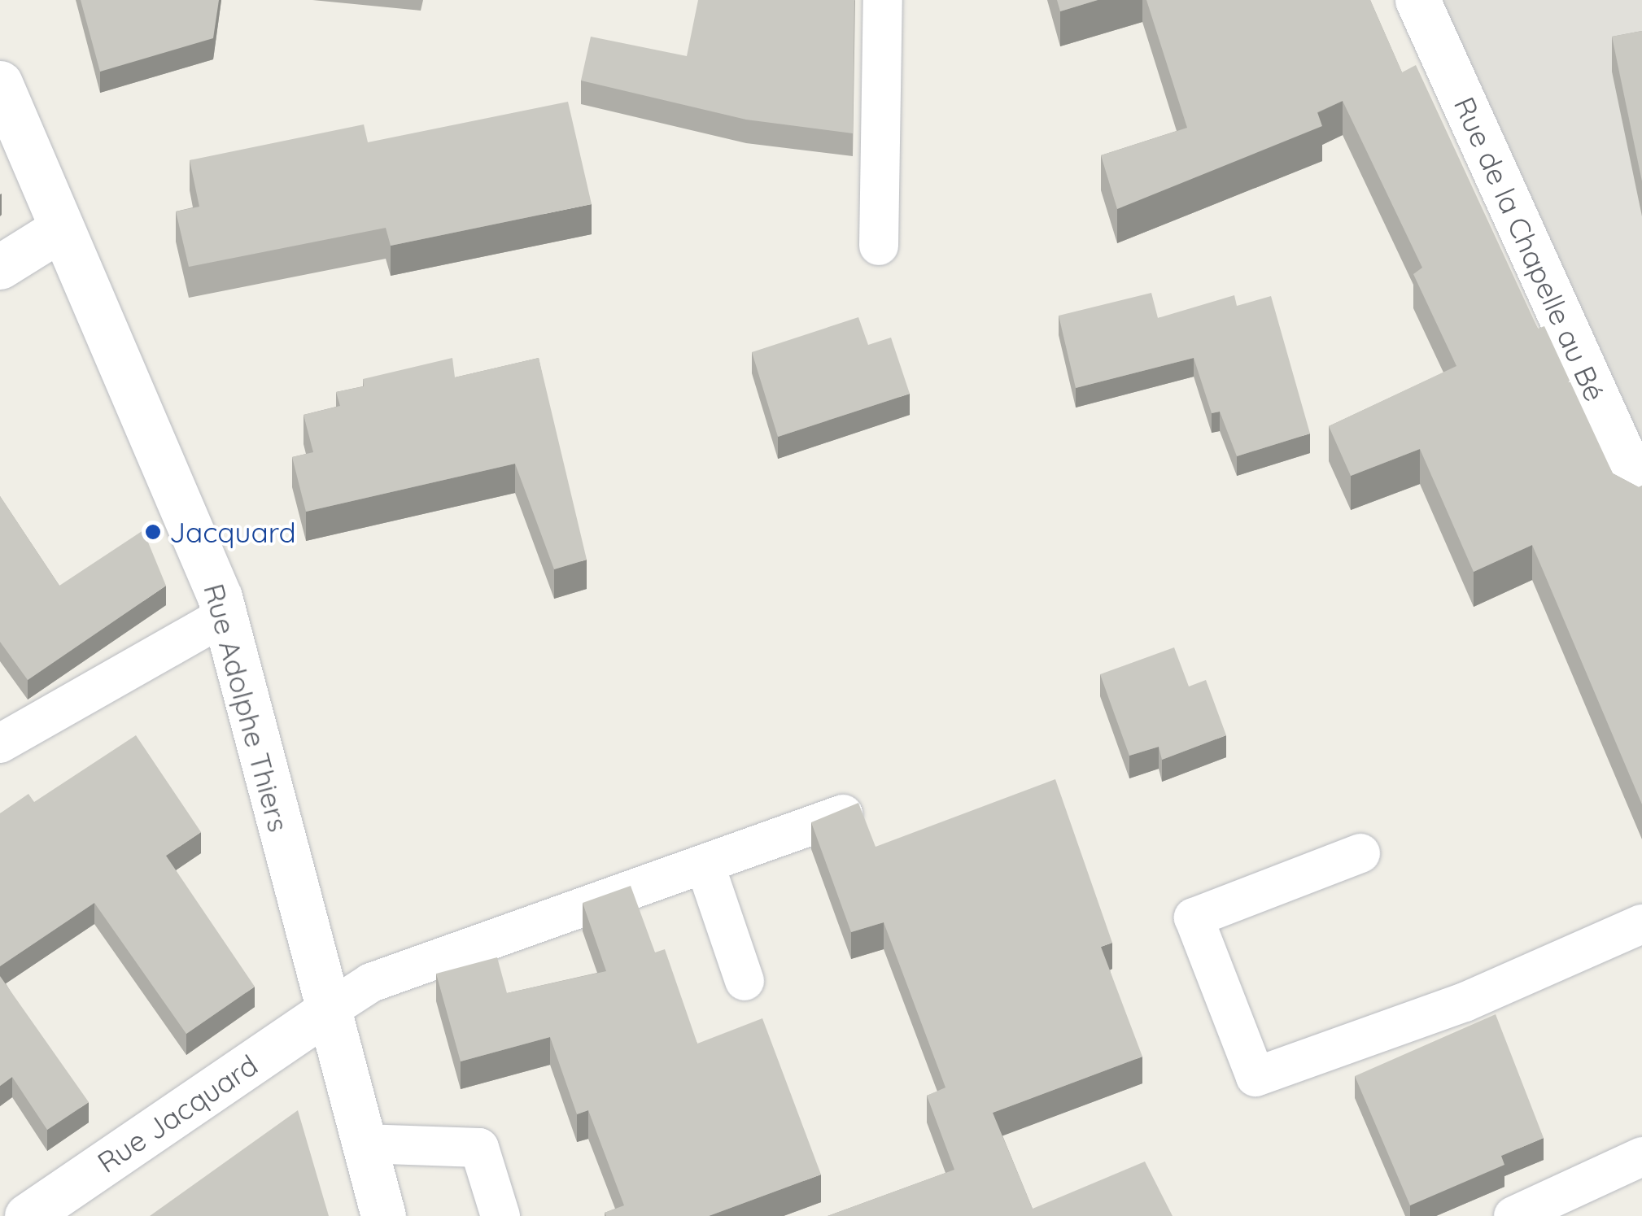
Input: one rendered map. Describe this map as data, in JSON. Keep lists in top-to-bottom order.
{
  "streets": {
    "street": ["Rue de la Chapelle au Bé", "Rue Adolphe Thiers", "Rue Jacquard"]
  },
  "crossings": [
    ["Rue Adolphe Thiers", "Rue Jacquard"]
  ],
  "places": ["Jacquard"]
}
